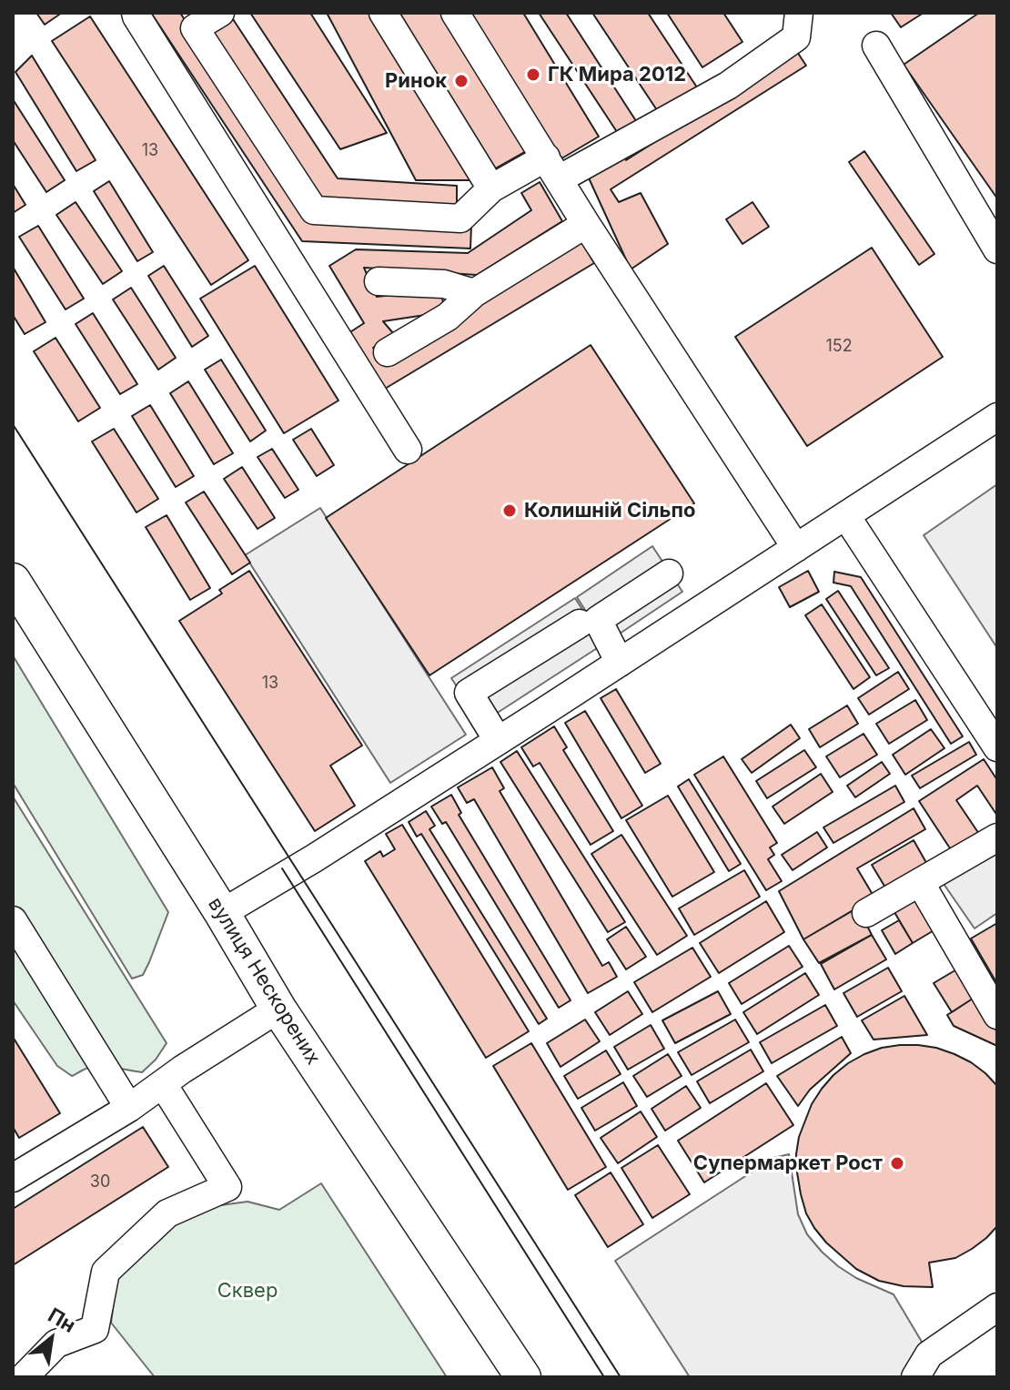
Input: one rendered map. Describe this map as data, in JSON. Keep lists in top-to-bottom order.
{
  "streets": {
    "main road": ["вулиця Нескорених"]
  },
  "parks": ["Сквер"],
  "places": [
    "ГК Мира 2012",
    "Ринок",
    "Колишній Сільпо",
    "Супермаркет Рост"
  ],
  "house_numbers": [
    "13",
    "152",
    "13",
    "30"
  ],
  "north": "top right"
}
